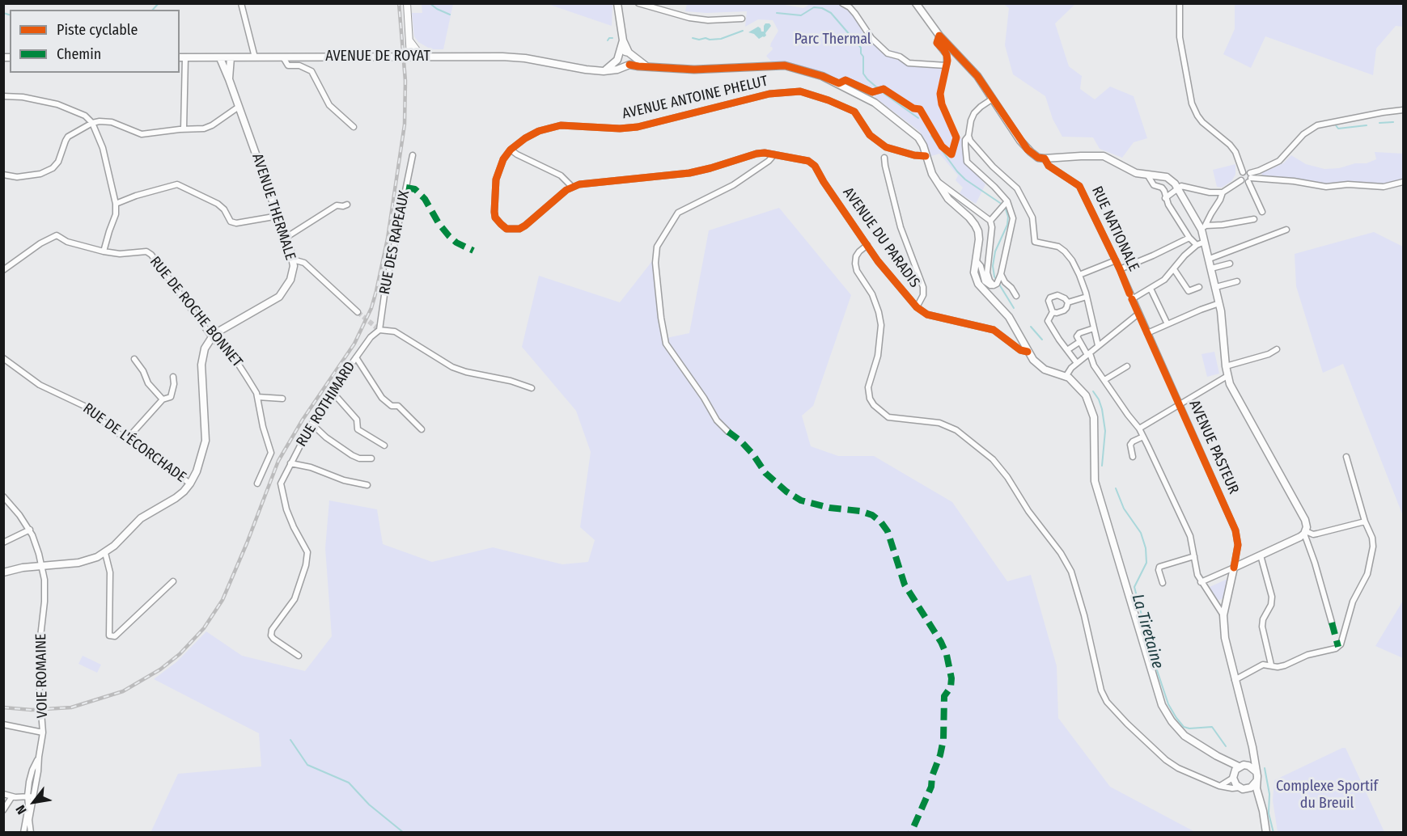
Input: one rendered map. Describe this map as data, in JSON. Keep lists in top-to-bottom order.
{
  "streets": {
    "main road": ["AVENUE DE ROYAT", "AVENUE THERMALE", "AVENUE PASTEUR"],
    "street": [
      "AVENUE ANTOINE PHELUT",
      "RUE NATIONALE",
      "AVENUE DU PARADIS",
      "RUE DES RAPEAUX",
      "RUE DE ROCHE BONNET",
      "RUE ROTHIMARD",
      "RUE DE L'ÉCORCHADE",
      "VOIE ROMAINE"
    ]
  },
  "crossings": [
    ["AVENUE DE ROYAT", "AVENUE THERMALE"],
    ["AVENUE ANTOINE PHELUT", "AVENUE DU PARADIS"],
    ["AVENUE THERMALE", "RUE DE ROCHE BONNET"],
    ["RUE NATIONALE", "AVENUE PASTEUR"],
    ["RUE DES RAPEAUX", "RUE ROTHIMARD"]
  ],
  "water": ["La Tiretaine"],
  "parks": ["Parc Thermal", "Complexe Sportif du Breuil"],
  "legend": ["Piste cyclable", "Chemin"],
  "north": "bottom left"
}
